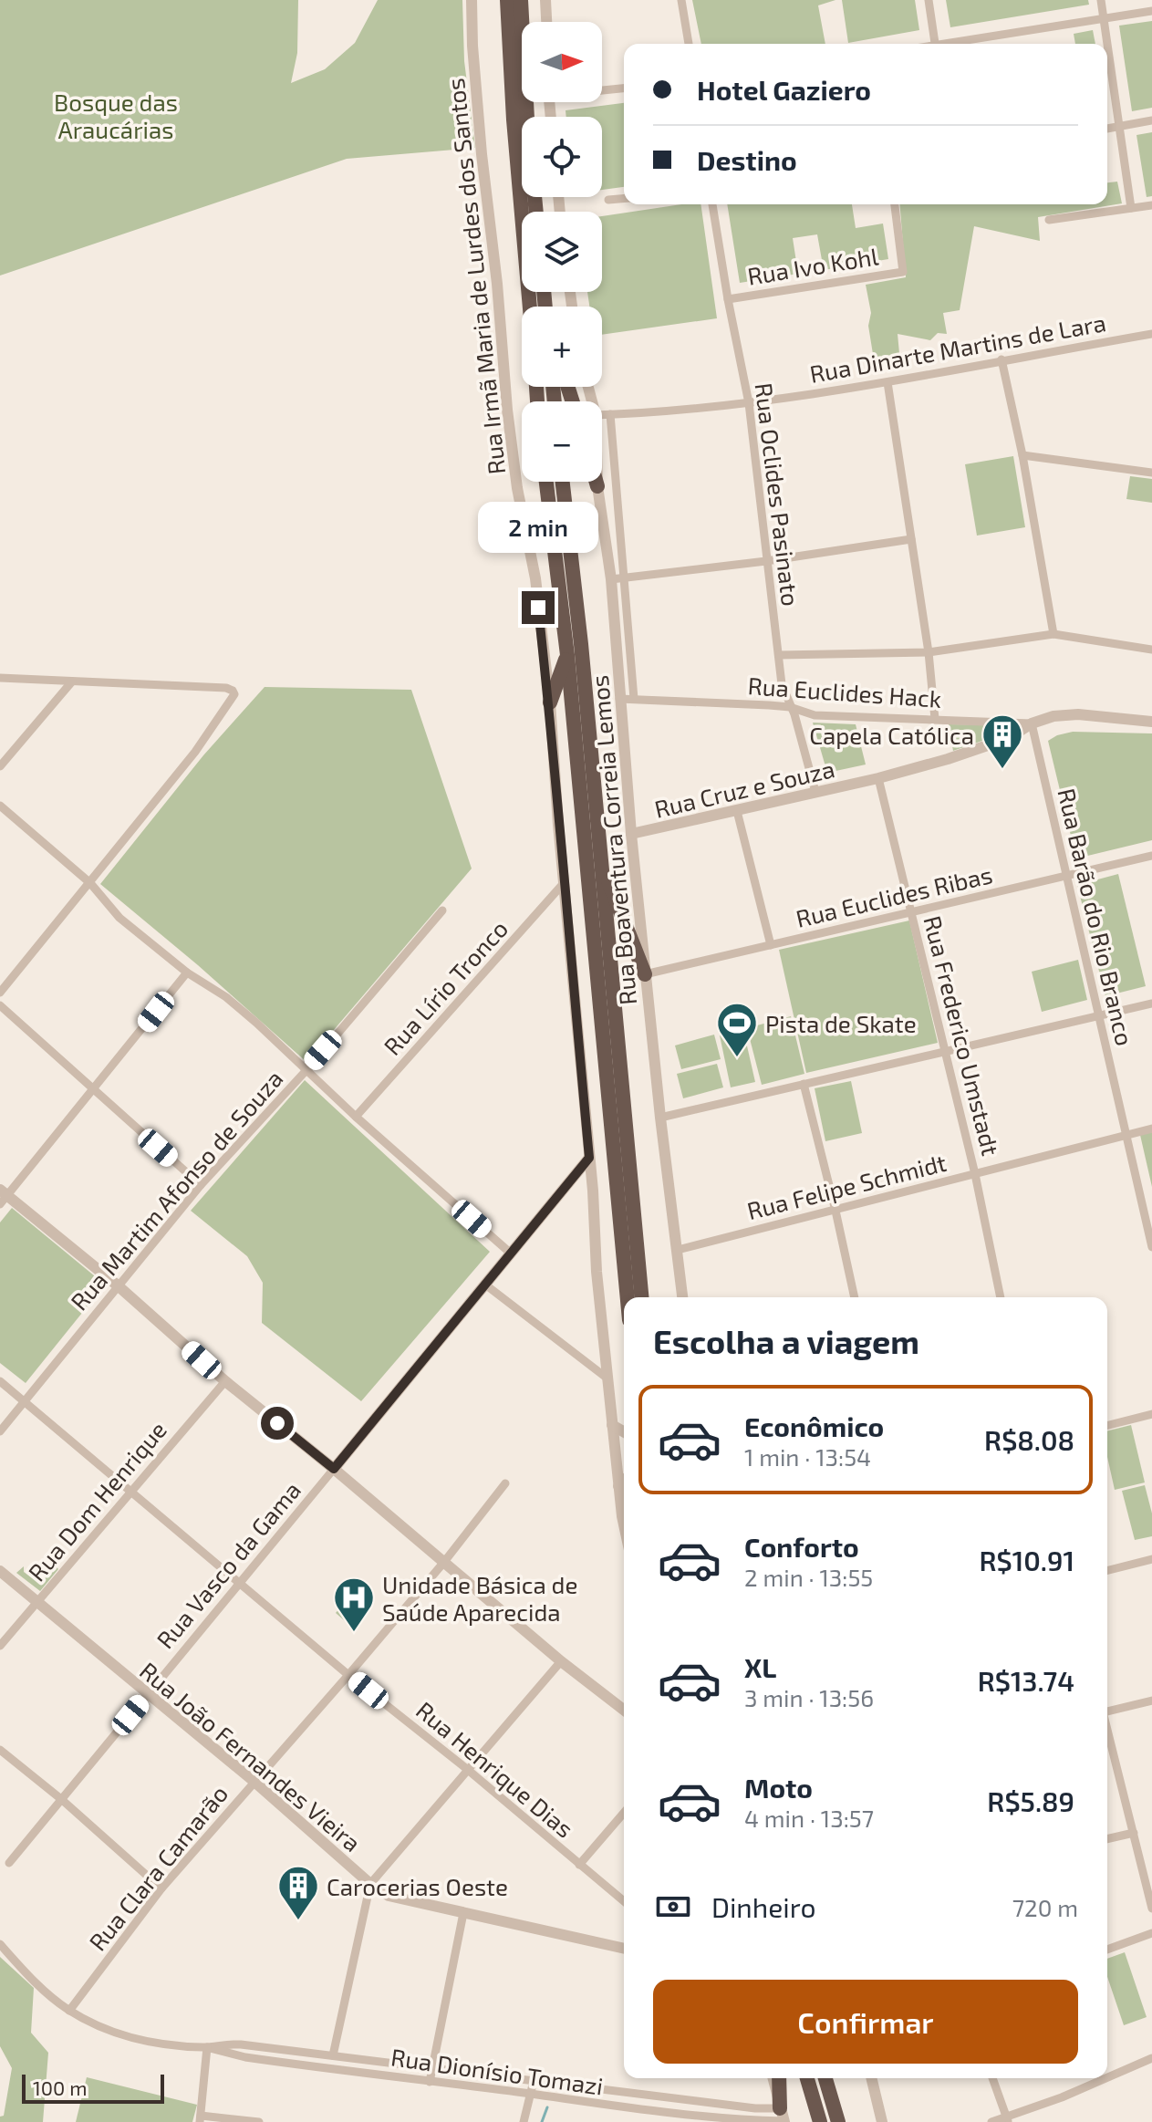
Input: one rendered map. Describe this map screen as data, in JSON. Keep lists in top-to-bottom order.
{
  "streets": {
    "street": [
      "Rua Ivo Kohl",
      "Rua Irmã Maria de Lurdes dos Santos",
      "Rua Dinarte Martins de Lara",
      "Rua Oclides Pasinato",
      "Rua Euclides Hack",
      "Rua Cruz e Souza",
      "Rua Boaventura Correia Lemos",
      "Rua Euclides Ribas",
      "Rua Barão do Rio Branco",
      "Rua Lírio Tronco",
      "Rua Frederico Umstadt",
      "Rua Felipe Schmidt",
      "Rua Martim Afonso de Souza",
      "Rua Dom Henrique",
      "Rua Vasco da Gama",
      "Rua João Fernandes Vieira",
      "Rua Henrique Dias",
      "Rua Clara Camarão",
      "Rua Dionísio Tomazi"
    ]
  },
  "crossings": [
    ["Rua Ivo Kohl", "Rua Oclides Pasinato"],
    ["Rua Irmã Maria de Lurdes dos Santos", "Rua Lírio Tronco"],
    ["Rua Irmã Maria de Lurdes dos Santos", "Rua Vasco da Gama"],
    ["Rua Dinarte Martins de Lara", "Rua Oclides Pasinato"],
    ["Rua Oclides Pasinato", "Rua Euclides Hack"],
    ["Rua Oclides Pasinato", "Rua Cruz e Souza"],
    ["Rua Euclides Hack", "Rua Cruz e Souza"],
    ["Rua Euclides Hack", "Rua Boaventura Correia Lemos"],
    ["Rua Euclides Hack", "Rua Barão do Rio Branco"],
    ["Rua Cruz e Souza", "Rua Boaventura Correia Lemos"],
    ["Rua Cruz e Souza", "Rua Barão do Rio Branco"],
    ["Rua Cruz e Souza", "Rua Frederico Umstadt"],
    ["Rua Boaventura Correia Lemos", "Rua Euclides Ribas"],
    ["Rua Boaventura Correia Lemos", "Rua Felipe Schmidt"],
    ["Rua Euclides Ribas", "Rua Barão do Rio Branco"],
    ["Rua Euclides Ribas", "Rua Frederico Umstadt"],
    ["Rua Barão do Rio Branco", "Rua Felipe Schmidt"],
    ["Rua Frederico Umstadt", "Rua Felipe Schmidt"],
    ["Rua Martim Afonso de Souza", "Rua Henrique Dias"],
    ["Rua Dom Henrique", "Rua João Fernandes Vieira"],
    ["Rua Dom Henrique", "Rua Henrique Dias"],
    ["Rua Vasco da Gama", "Rua João Fernandes Vieira"],
    ["Rua Vasco da Gama", "Rua Henrique Dias"],
    ["Rua João Fernandes Vieira", "Rua Clara Camarão"],
    ["Rua Henrique Dias", "Rua Clara Camarão"],
    ["Rua Clara Camarão", "Rua Dionísio Tomazi"]
  ],
  "parks": ["Bosque das Araucárias"],
  "places": {
    "building": ["Capela Católica", "Carocerias Oeste"],
    "sports": ["Pista de Skate"],
    "hospital": ["Unidade Básica de Saúde Aparecida"]
  },
  "scale_bar": "100 m",
  "north": "right",
  "page": {
    "map_buttons": ["+", "−"],
    "banner": ["Hotel Gaziero", "Destino"],
    "bubble": "2 min",
    "heading": "Escolha a viagem",
    "list": [
      {
        "name": "Econômico",
        "note": "1 min · 13:54",
        "value": "R$8.08"
      },
      {
        "name": "Conforto",
        "note": "2 min · 13:55",
        "value": "R$10.91"
      },
      {
        "name": "XL",
        "note": "3 min · 13:56",
        "value": "R$13.74"
      },
      {
        "name": "Moto",
        "note": "4 min · 13:57",
        "value": "R$5.89"
      }
    ],
    "pay": ["Dinheiro", "720 m"],
    "buttons": "Confirmar",
    "scale": "100 m"
  }
}
